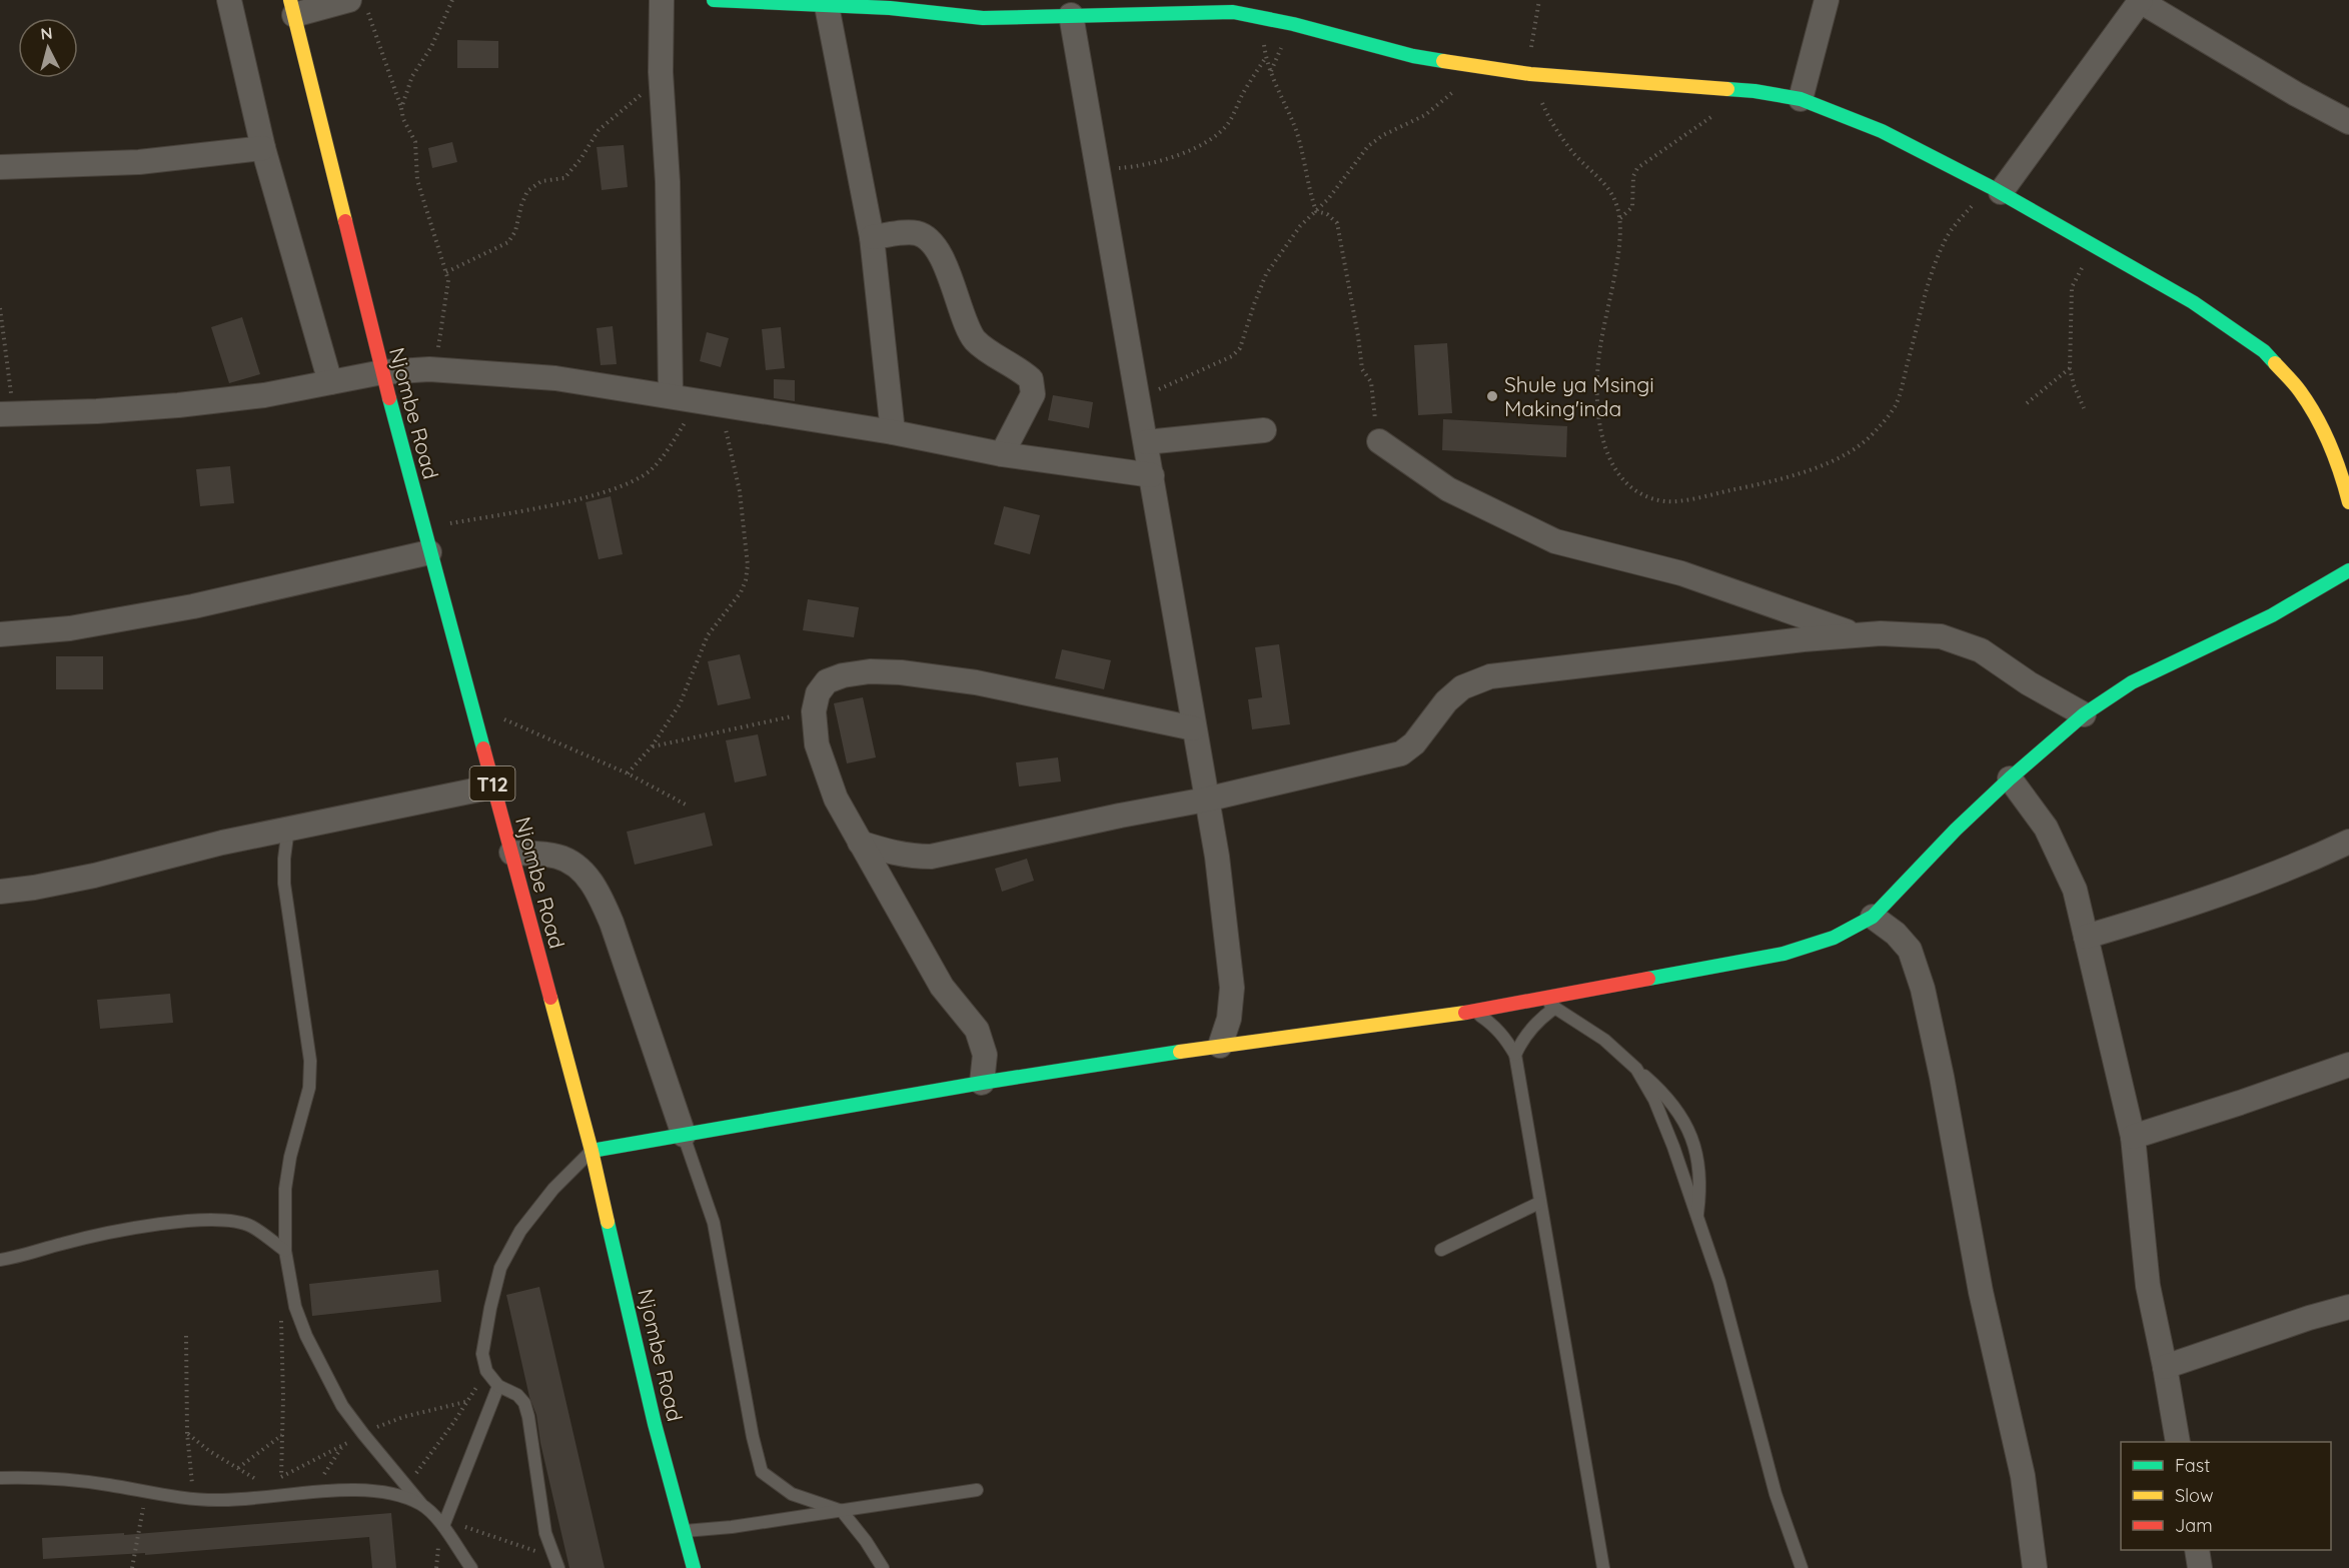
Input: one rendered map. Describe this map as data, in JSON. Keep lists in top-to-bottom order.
{
  "streets": {
    "main road": ["Njombe Road", "T12"]
  },
  "places": ["Shule ya Msingi Making'inda"],
  "legend": ["Fast", "Slow", "Jam"],
  "north": "top"
}
